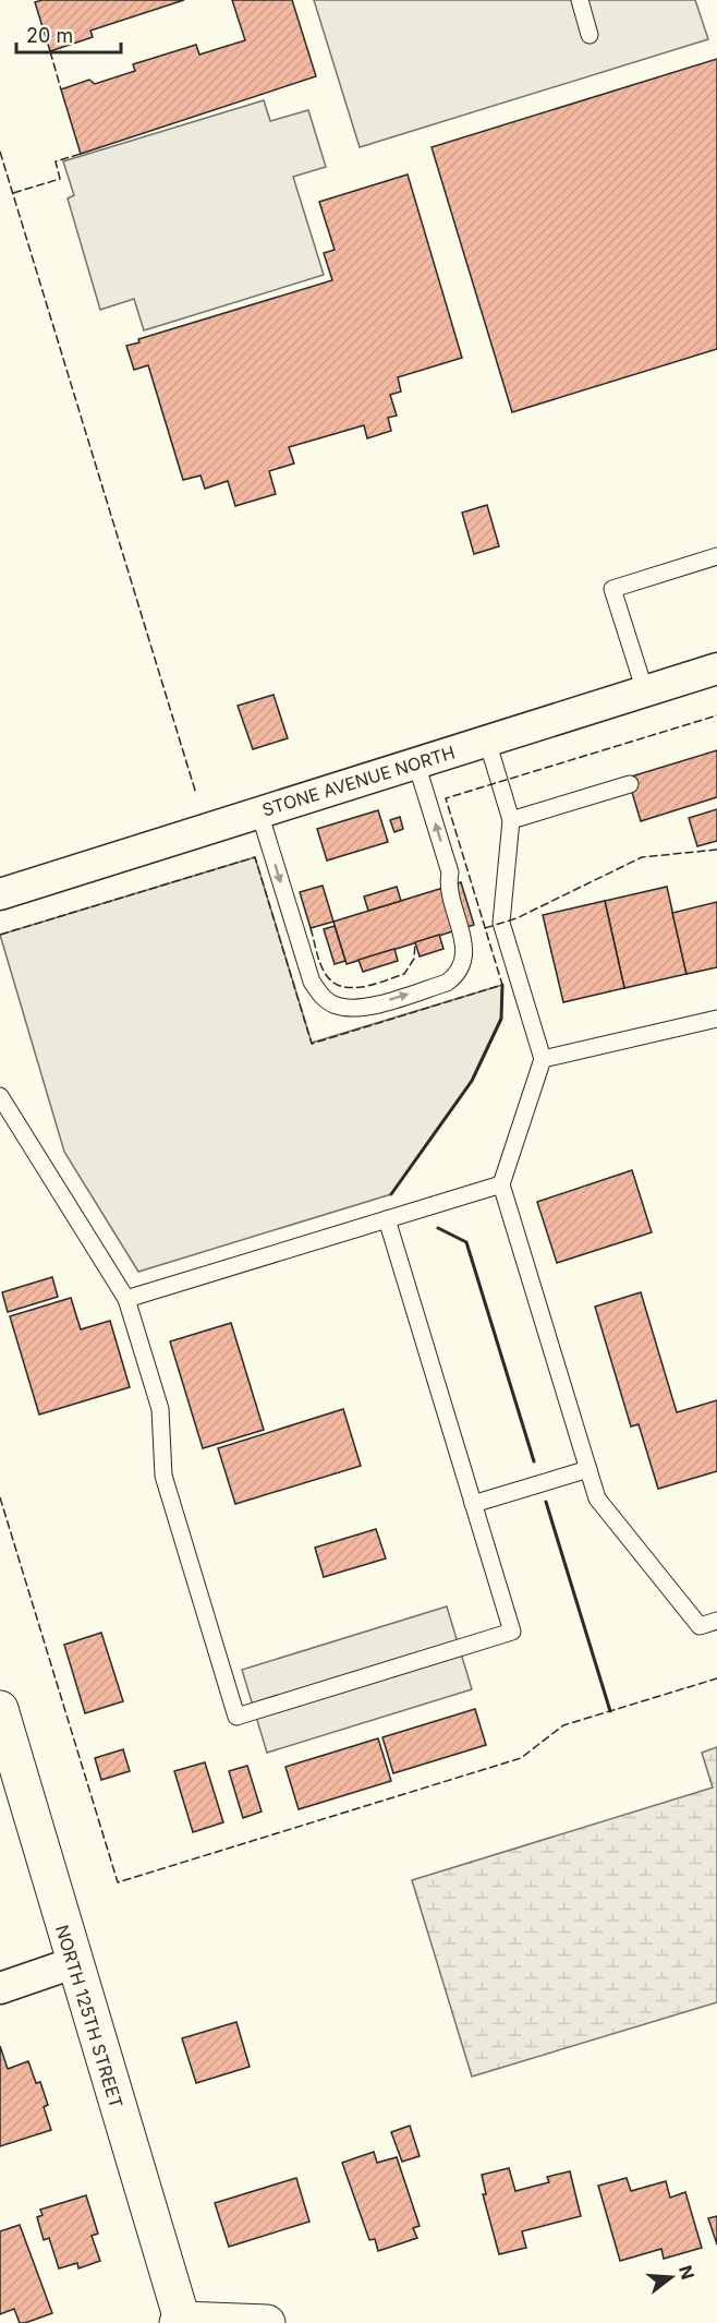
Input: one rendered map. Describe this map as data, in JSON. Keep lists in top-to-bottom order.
{
  "streets": {
    "street": ["STONE AVENUE NORTH", "NORTH 125TH STREET"]
  },
  "scale_bar": "20 m",
  "north": "right"
}
